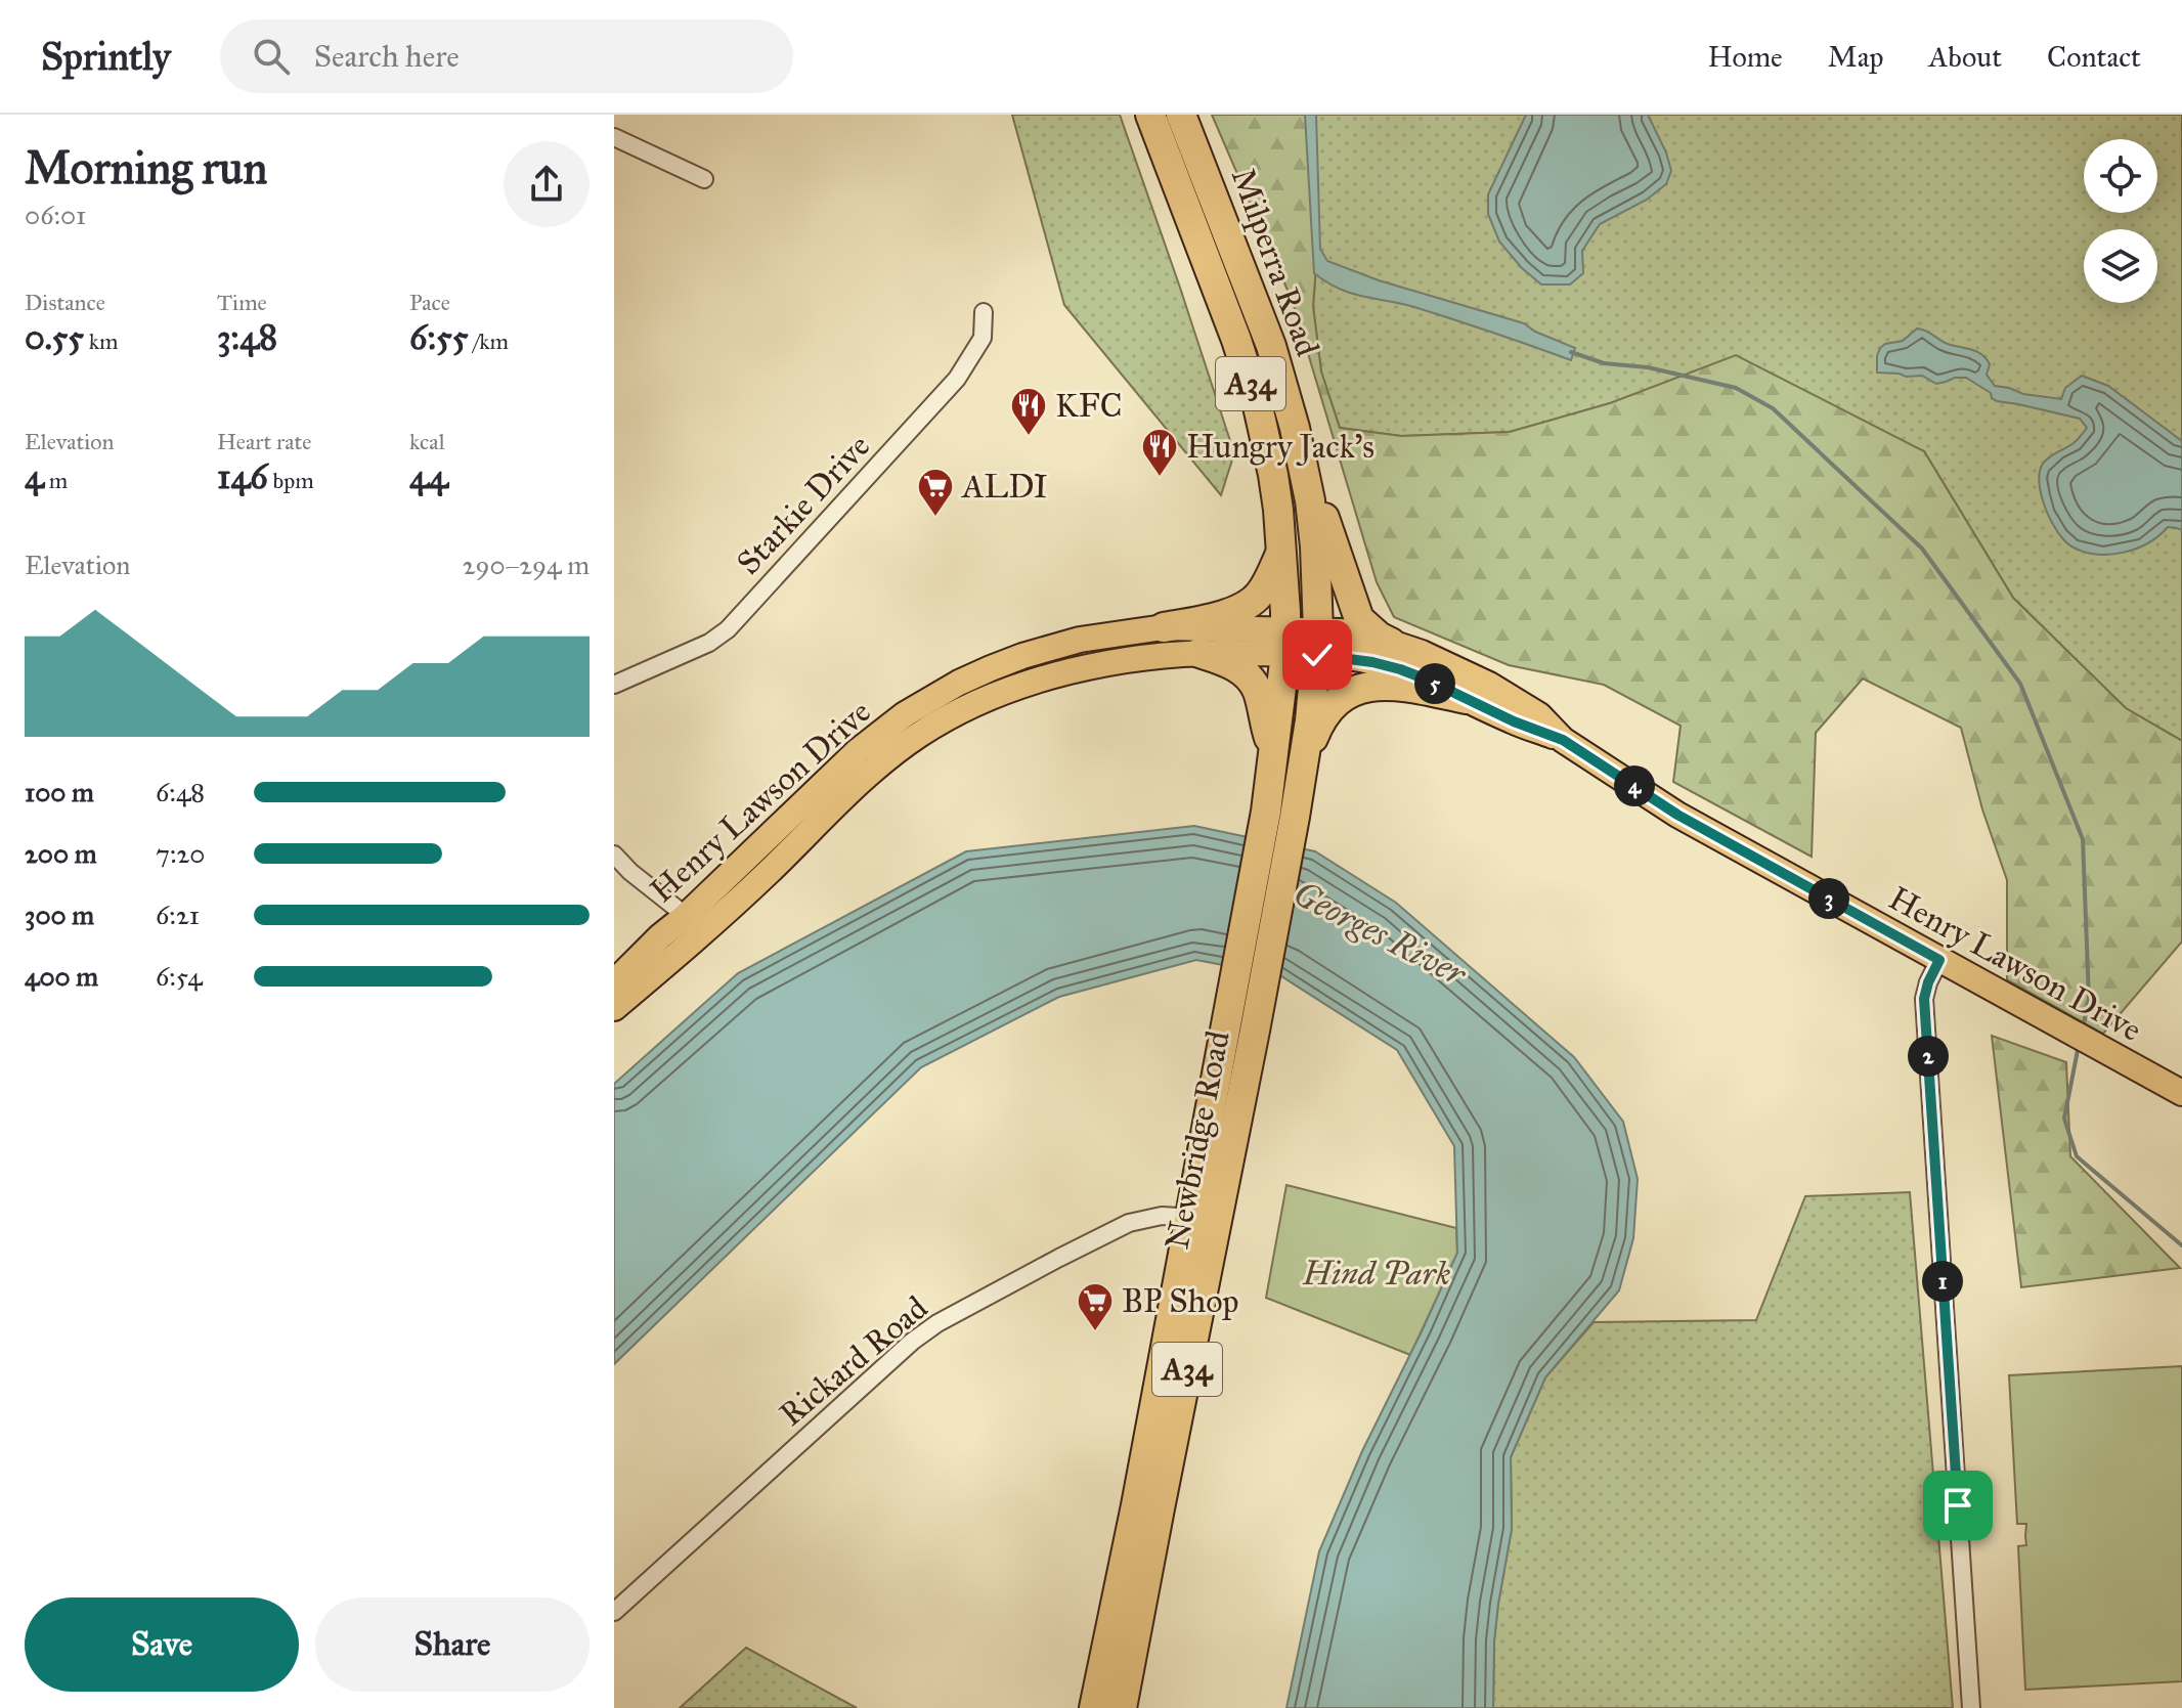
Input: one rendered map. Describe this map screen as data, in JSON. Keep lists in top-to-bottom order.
{
  "streets": {
    "highway": ["Milperra Road", "A34", "Newbridge Road"],
    "main road": ["Henry Lawson Drive"],
    "street": ["Starkie Drive", "Rickard Road"]
  },
  "crossings": [
    ["Milperra Road", "Henry Lawson Drive"],
    ["Milperra Road", "Newbridge Road"],
    ["Henry Lawson Drive", "Newbridge Road"],
    ["Newbridge Road", "Rickard Road"]
  ],
  "water": ["Georges River"],
  "parks": ["Hind Park"],
  "places": {
    "restaurant": ["KFC", "Hungry Jack's"],
    "supermarket": ["ALDI", "BP Shop"]
  },
  "page": {
    "header": "Sprintly",
    "search": "Search here",
    "nav": [
      "Home",
      "Map",
      "About",
      "Contact"
    ],
    "heading": ["Morning run", "06:01"],
    "stats": [
      ["Distance", "0.55 km"],
      ["Time", "3:48"],
      ["Pace", "6:55 /km"],
      ["Elevation", "4 m"],
      ["Heart rate", "146 bpm"],
      ["kcal", "44"]
    ],
    "chart": ["Elevation", "290–294 m"],
    "pins": [
      "5",
      "4",
      "3",
      "2",
      "1"
    ],
    "list": [
      {
        "name": "100 m",
        "note": "6:48"
      },
      {
        "name": "200 m",
        "note": "7:20"
      },
      {
        "name": "300 m",
        "note": "6:21"
      },
      {
        "name": "400 m",
        "note": "6:54"
      }
    ],
    "buttons": ["Save", "Share"]
  }
}
